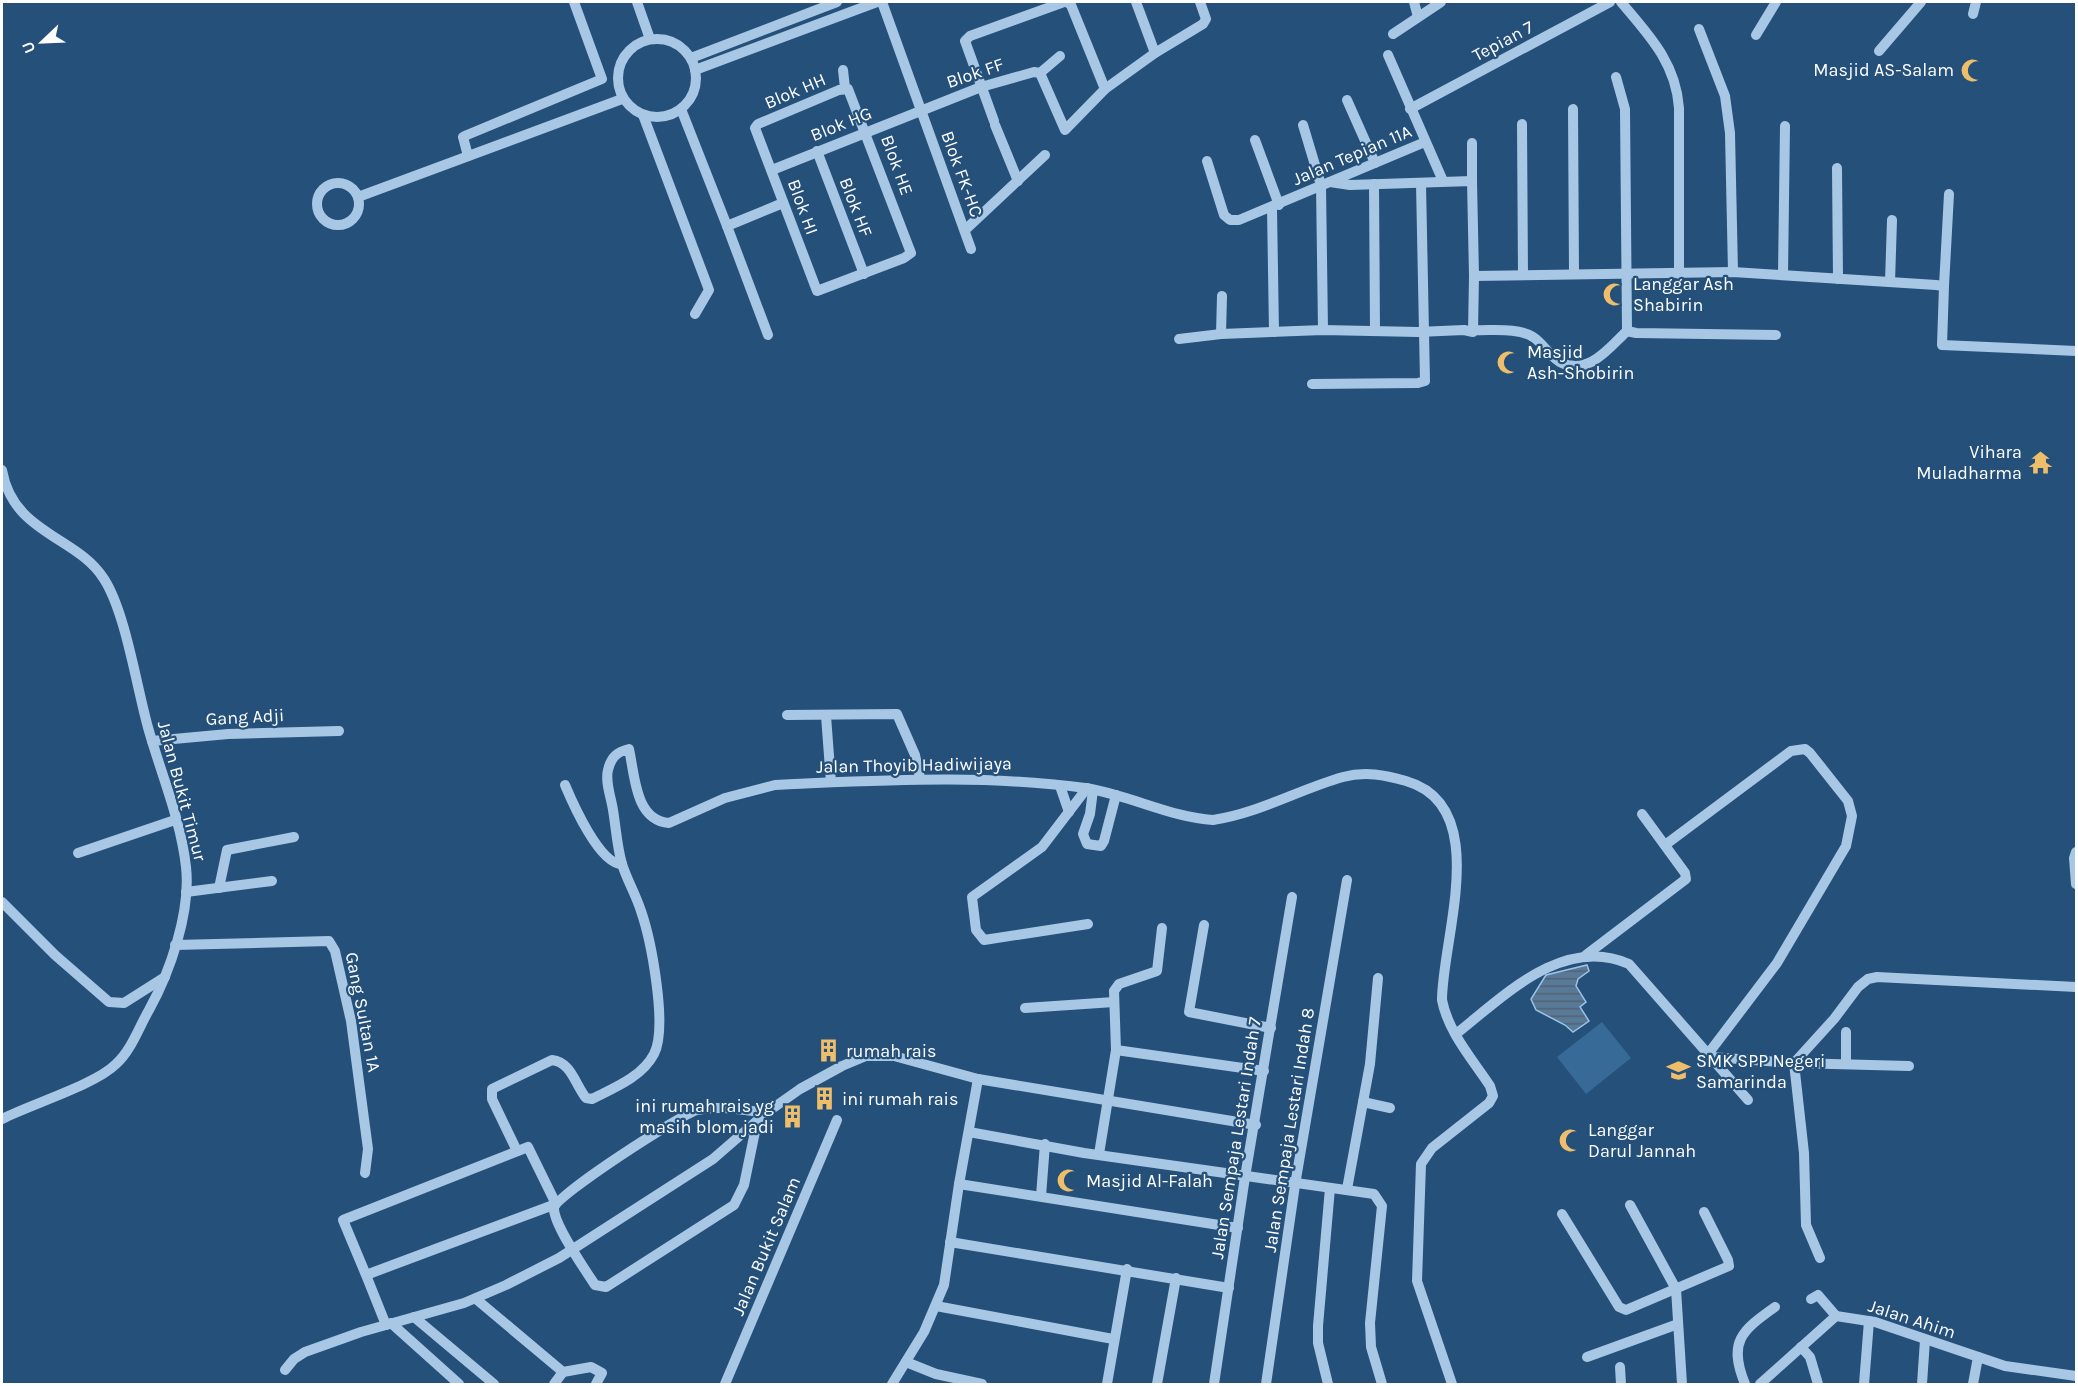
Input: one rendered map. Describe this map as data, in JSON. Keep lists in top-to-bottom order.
{
  "streets": {
    "street": [
      "Tepian 7",
      "Blok FF",
      "Blok HH",
      "Blok HG",
      "Jalan Tepian 11A",
      "Blok HE",
      "Blok FK-HC",
      "Blok HI",
      "Blok HF",
      "Gang Adji",
      "Jalan Thoyib Hadiwijaya",
      "Jalan Bukit Timur",
      "Gang Sultan 1A",
      "Jalan Sempaja Lestari Indah 8",
      "Jalan Sempaja Lestari Indah 7",
      "Jalan Bukit Salam",
      "Jalan Ahim"
    ]
  },
  "crossings": [
    ["Tepian 7", "Jalan Tepian 11A"],
    ["Blok FF", "Blok HG"],
    ["Blok FF", "Blok FK-HC"],
    ["Blok HH", "Blok HE"],
    ["Blok HH", "Blok HI"],
    ["Blok HG", "Blok HE"],
    ["Blok HG", "Blok FK-HC"],
    ["Blok HG", "Blok HI"],
    ["Blok HG", "Blok HF"],
    ["Blok HE", "Blok HI"],
    ["Blok HE", "Blok HF"],
    ["Blok HI", "Blok HF"],
    ["Gang Adji", "Jalan Bukit Timur"],
    ["Jalan Bukit Timur", "Gang Sultan 1A"]
  ],
  "places": {
    "mosque": [
      "Masjid AS-Salam",
      "Langgar Ash Shabirin",
      "Masjid Ash-Shobirin",
      "Langgar Darul Jannah",
      "Masjid Al-Falah"
    ],
    "temple": ["Vihara Muladharma"],
    "building": ["rumah rais", "ini rumah rais", "ini rumah rais yg masih blom jadi"],
    "school or university": ["SMK SPP Negeri Samarinda"]
  },
  "north": "bottom left"
}
